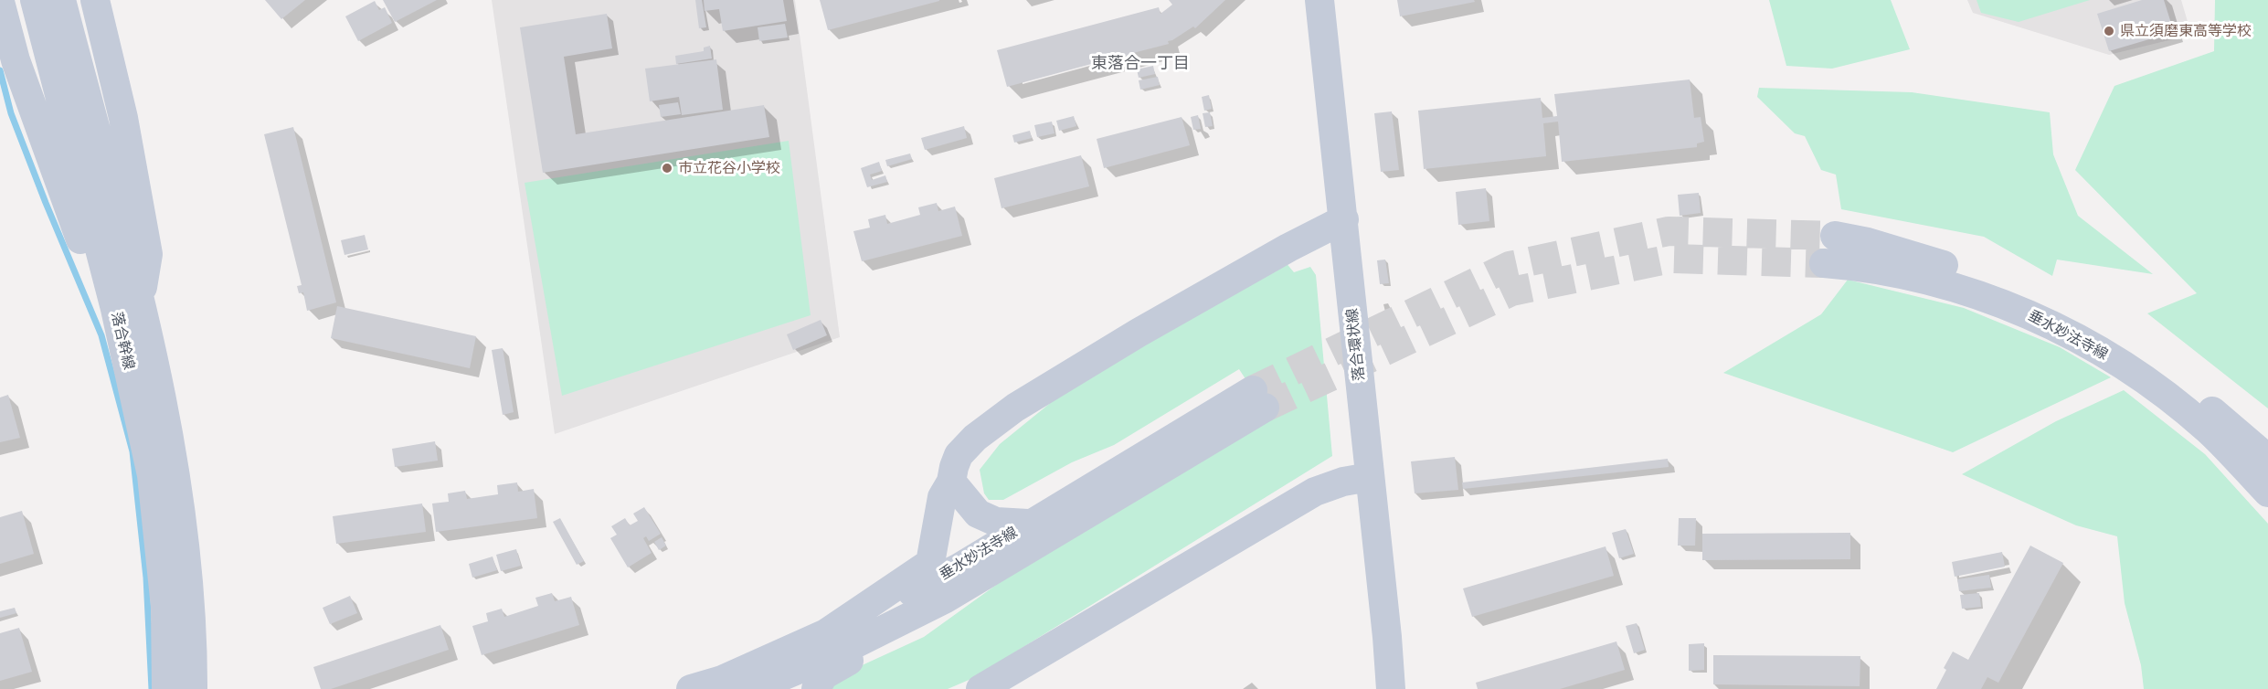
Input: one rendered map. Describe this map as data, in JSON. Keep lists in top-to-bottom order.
{
  "streets": {
    "street": ["垂水妙法寺線", "落合幹線", "落合環状線"]
  },
  "districts": ["東落合一丁目"],
  "places": ["県立須磨東高等学校", "市立花谷小学校"]
}
